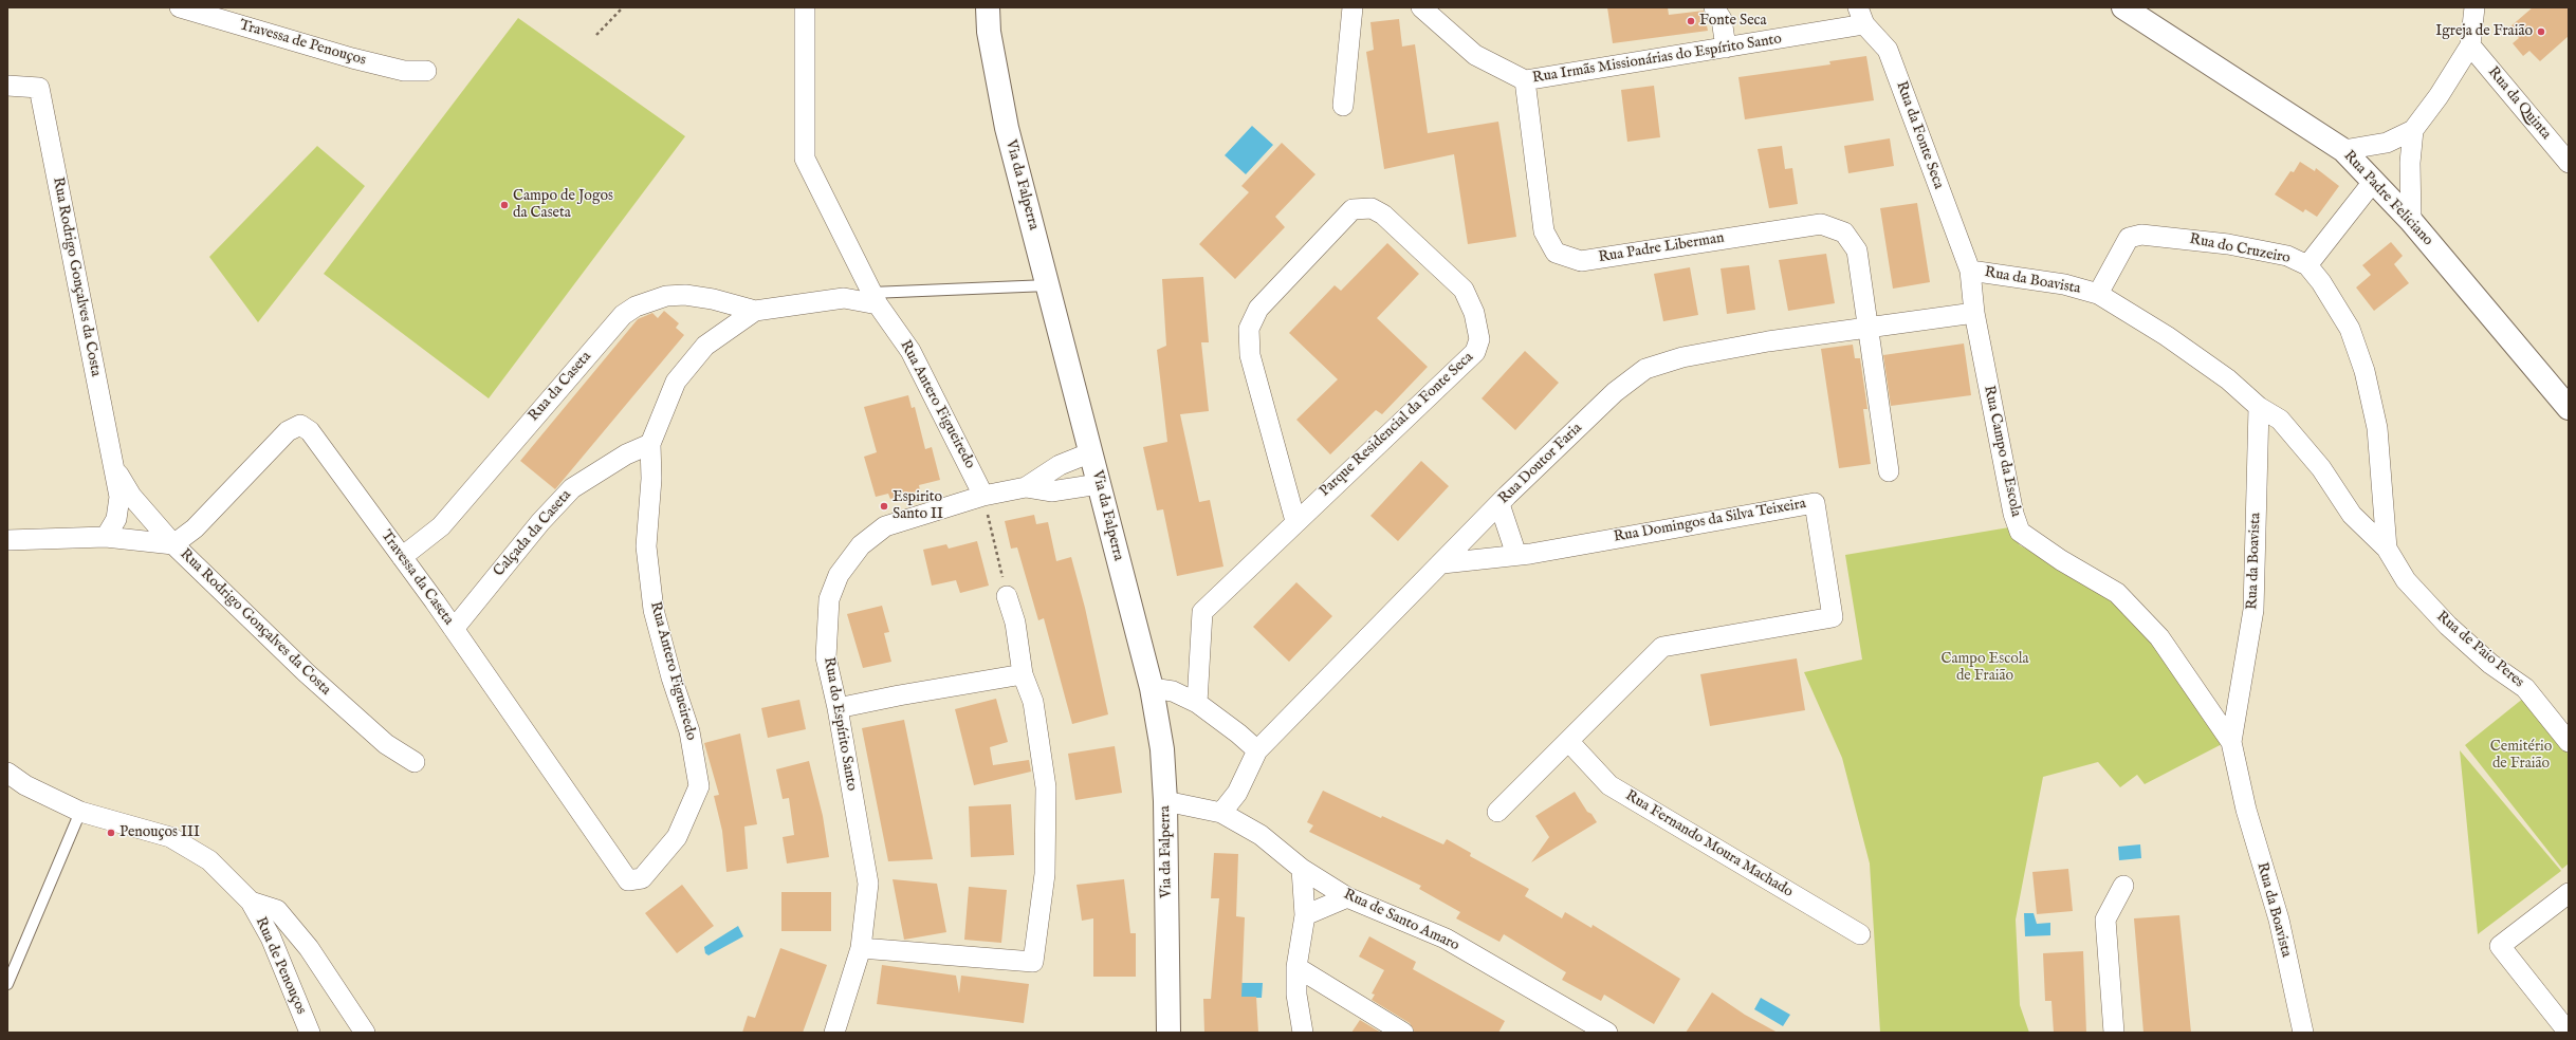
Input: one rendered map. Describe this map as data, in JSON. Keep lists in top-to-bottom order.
{
  "streets": {
    "main road": ["Via da Falperra", "Rua Padre Feliciano"],
    "street": [
      "Travessa de Penouços",
      "Rua Irmãs Missionárias do Espírito Santo",
      "Rua da Quinta",
      "Rua da Fonte Seca",
      "Rua Padre Liberman",
      "Rua do Cruzeiro",
      "Rua Rodrigo Gonçalves da Costa",
      "Rua da Boavista",
      "Rua da Caseta",
      "Rua Antero Figueiredo",
      "Parque Residencial da Fonte Seca",
      "Rua Campo da Escola",
      "Rua Doutor Faria",
      "Rua Domingos da Silva Teixeira",
      "Calçada da Caseta",
      "Travessa da Caseta",
      "Rua de Paio Peres",
      "Rua do Espírito Santo",
      "Rua Fernando Moura Machado",
      "Rua de Santo Amaro",
      "Rua de Penouços"
    ]
  },
  "crossings": [
    ["Rua Irmãs Missionárias do Espírito Santo", "Rua da Fonte Seca"],
    ["Rua Irmãs Missionárias do Espírito Santo", "Rua Padre Liberman"],
    ["Rua da Fonte Seca", "Rua da Boavista"],
    ["Rua da Fonte Seca", "Rua Campo da Escola"],
    ["Via da Falperra", "Rua de Santo Amaro"],
    ["Rua Padre Feliciano", "Rua do Cruzeiro"],
    ["Rua Padre Liberman", "Rua Doutor Faria"],
    ["Rua do Cruzeiro", "Rua da Boavista"],
    ["Rua Rodrigo Gonçalves da Costa", "Travessa da Caseta"],
    ["Rua da Boavista", "Rua Campo da Escola"],
    ["Rua da Boavista", "Rua de Paio Peres"],
    ["Rua da Caseta", "Rua Antero Figueiredo"],
    ["Rua da Caseta", "Travessa da Caseta"],
    ["Rua Antero Figueiredo", "Calçada da Caseta"],
    ["Rua Antero Figueiredo", "Travessa da Caseta"],
    ["Rua Antero Figueiredo", "Rua do Espírito Santo"],
    ["Rua Campo da Escola", "Rua Doutor Faria"],
    ["Rua Doutor Faria", "Rua Domingos da Silva Teixeira"],
    ["Rua Doutor Faria", "Rua de Santo Amaro"],
    ["Rua Domingos da Silva Teixeira", "Rua Fernando Moura Machado"],
    ["Calçada da Caseta", "Travessa da Caseta"]
  ],
  "parks": ["Campo Escola de Fraião", "Cemitério de Fraião"],
  "places": [
    "Fonte Seca",
    "Igreja de Fraião",
    "Campo de Jogos da Caseta",
    "Espirito Santo II",
    "Penouços III"
  ]
}
